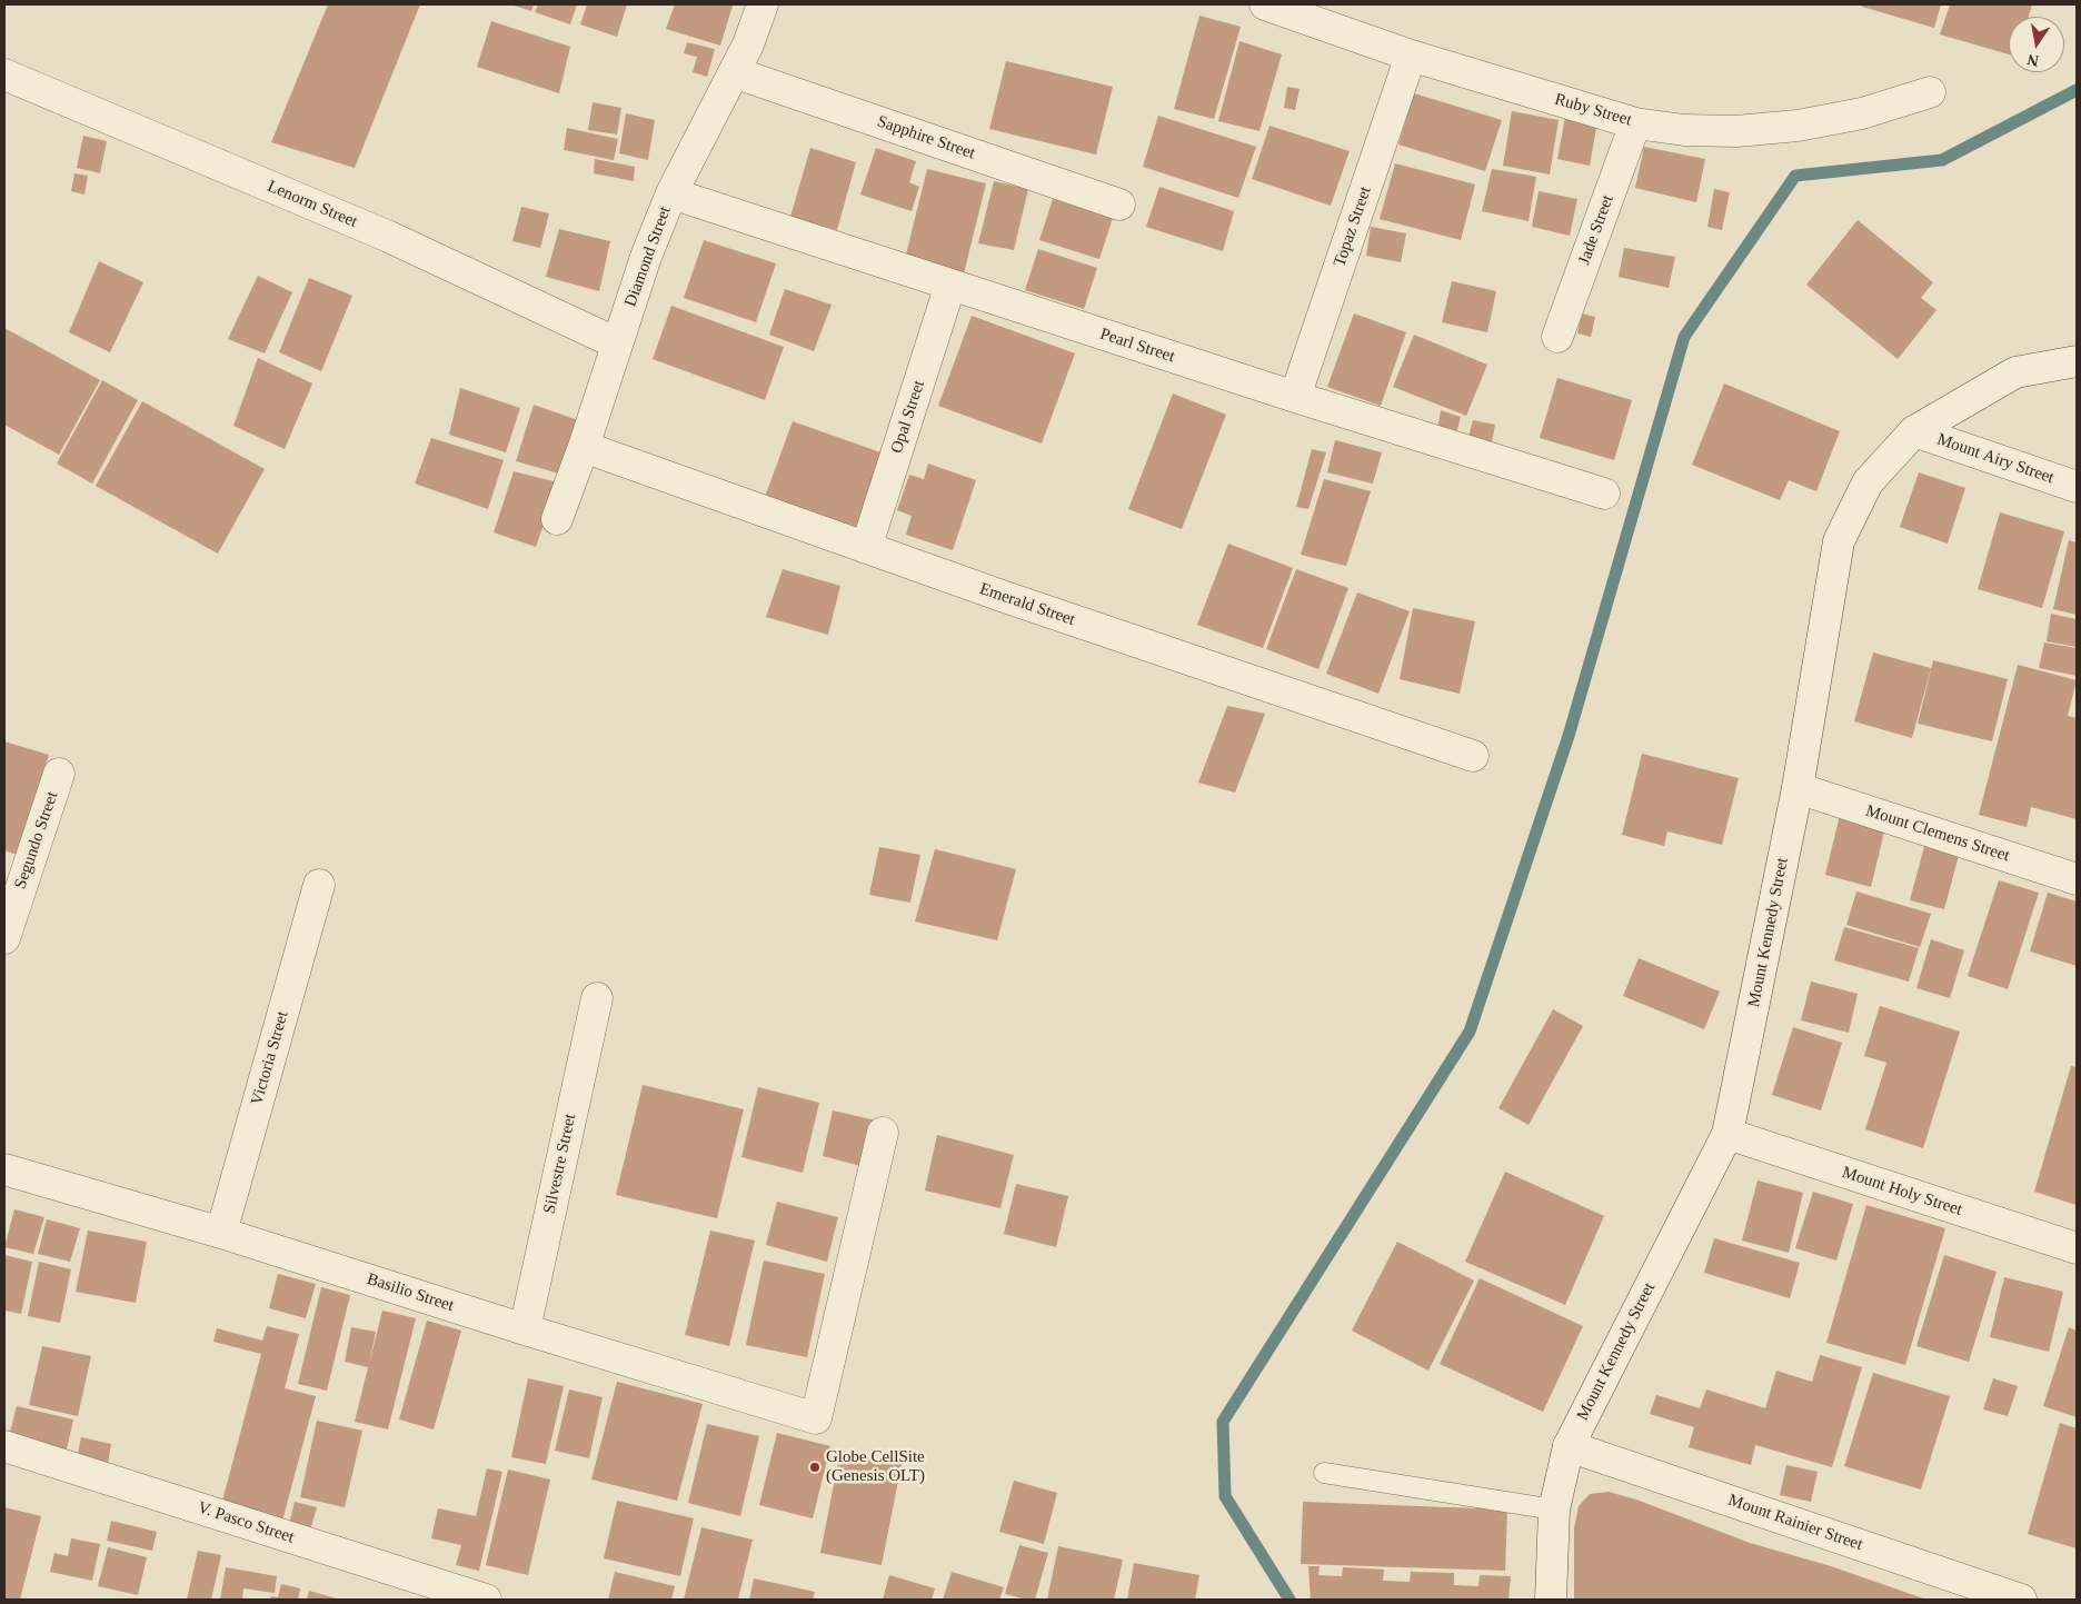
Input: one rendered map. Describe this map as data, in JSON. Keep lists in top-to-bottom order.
{
  "streets": {
    "street": [
      "Ruby Street",
      "Sapphire Street",
      "Lenorm Street",
      "Topaz Street",
      "Jade Street",
      "Diamond Street",
      "Pearl Street",
      "Opal Street",
      "Mount Airy Street",
      "Emerald Street",
      "Mount Clemens Street",
      "Segundo Street",
      "Mount Kennedy Street",
      "Victoria Street",
      "Silvestre Street",
      "Mount Holy Street",
      "Basilio Street",
      "V. Pasco Street",
      "Mount Rainier Street"
    ]
  },
  "crossings": [
    ["Ruby Street", "Topaz Street"],
    ["Ruby Street", "Jade Street"],
    ["Sapphire Street", "Diamond Street"],
    ["Lenorm Street", "Diamond Street"],
    ["Topaz Street", "Pearl Street"],
    ["Diamond Street", "Pearl Street"],
    ["Diamond Street", "Emerald Street"],
    ["Pearl Street", "Opal Street"],
    ["Opal Street", "Emerald Street"],
    ["Mount Airy Street", "Mount Kennedy Street"],
    ["Mount Clemens Street", "Mount Kennedy Street"],
    ["Mount Kennedy Street", "Mount Holy Street"],
    ["Mount Kennedy Street", "Mount Rainier Street"],
    ["Victoria Street", "Basilio Street"],
    ["Silvestre Street", "Basilio Street"]
  ],
  "places": ["Globe CellSite (Genesis OLT)"],
  "north": "bottom"
}
